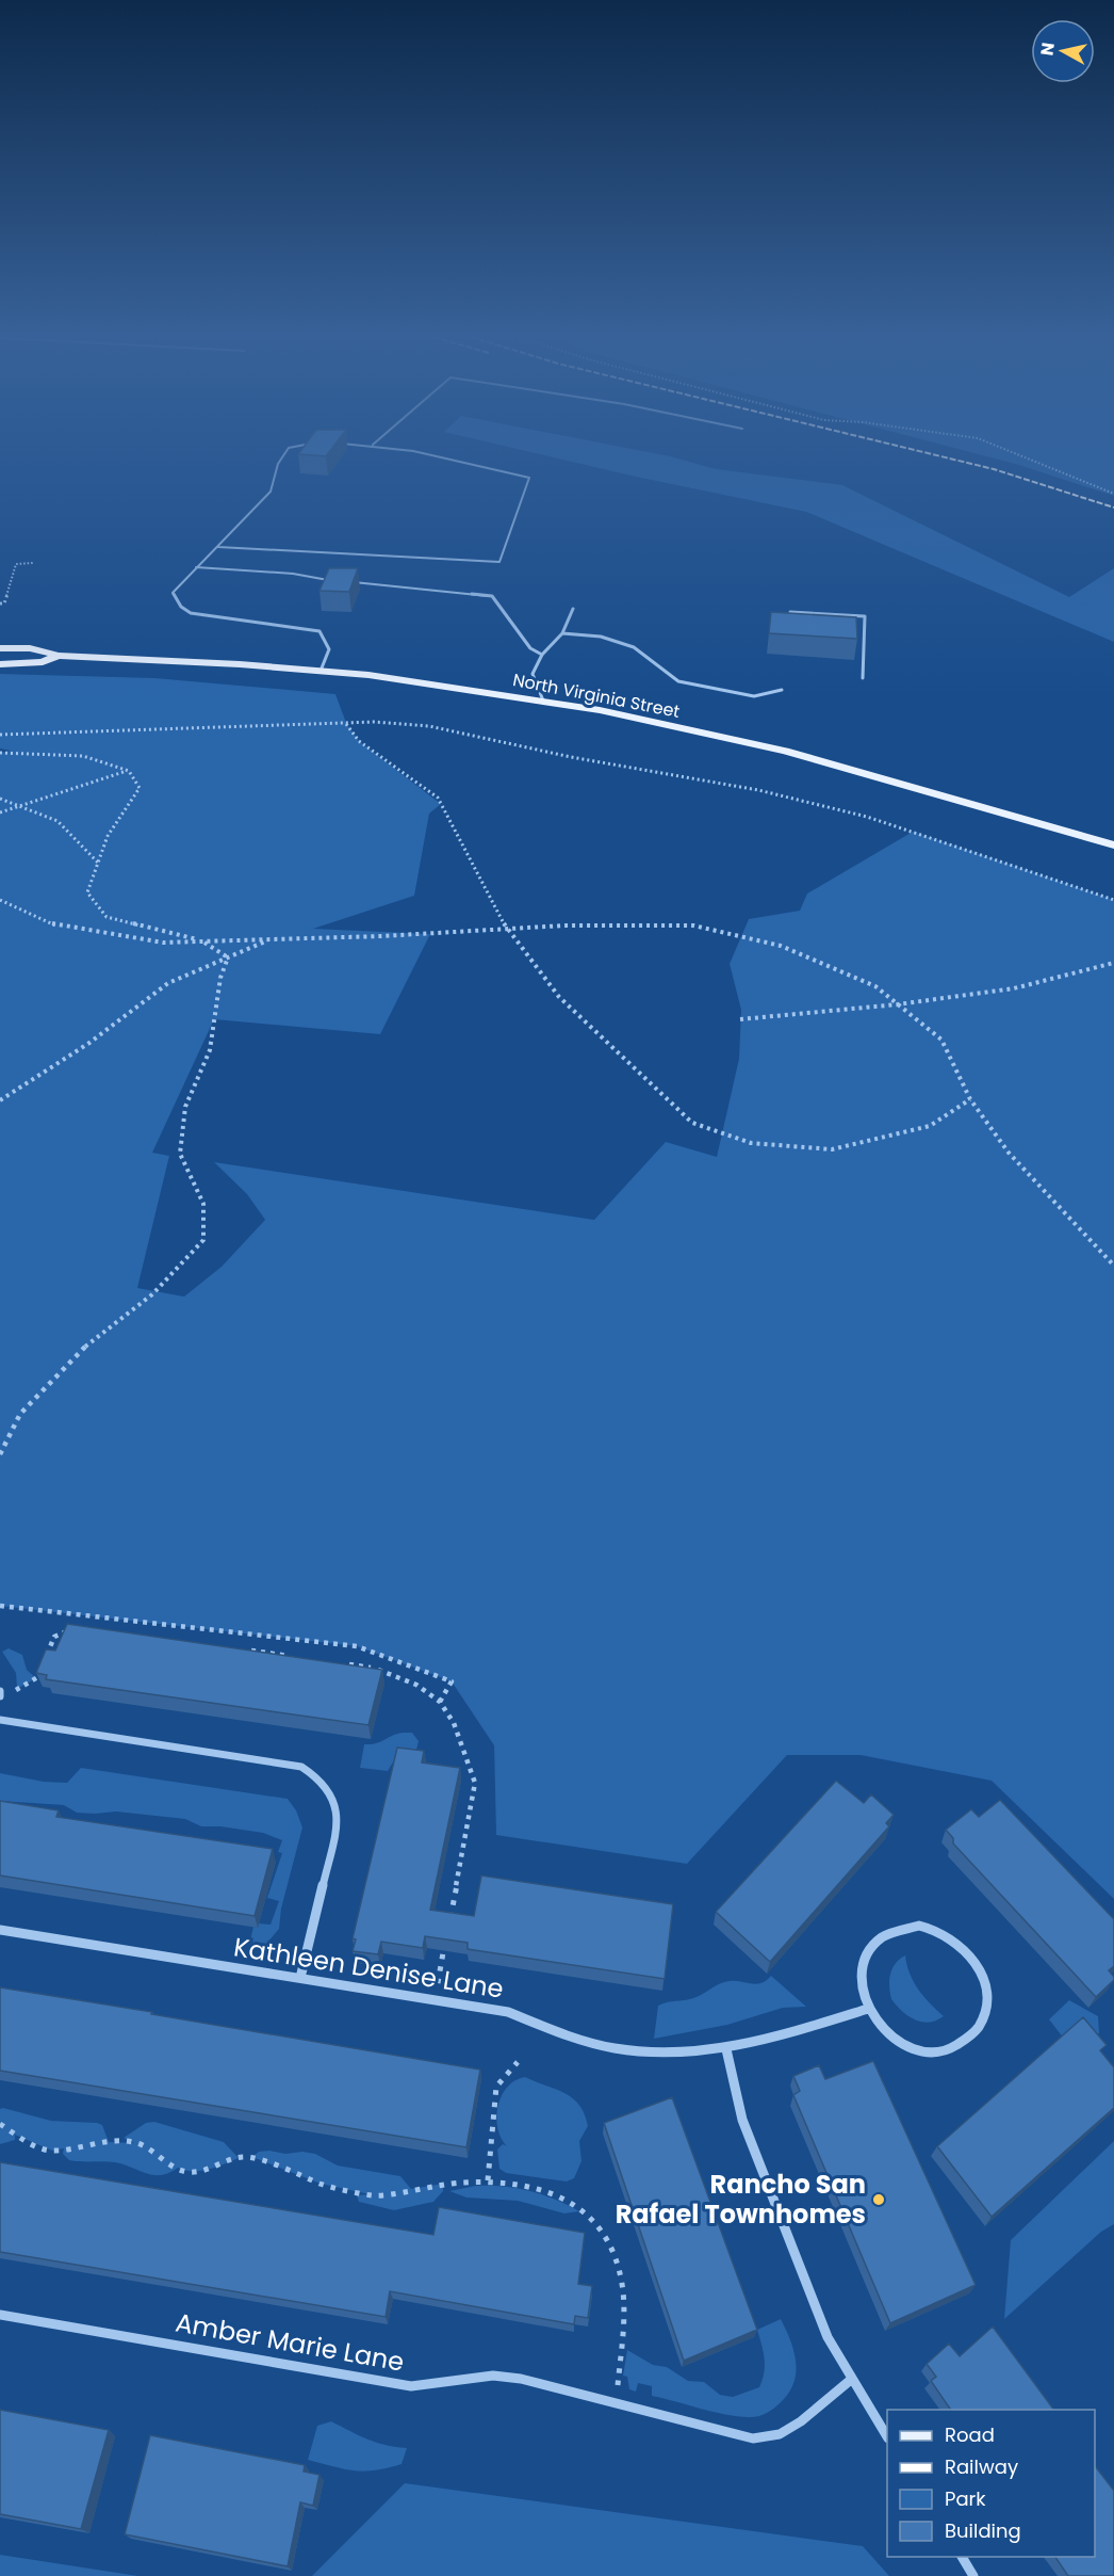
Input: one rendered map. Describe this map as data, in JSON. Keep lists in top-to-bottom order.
{
  "streets": {
    "main road": ["North Virginia Street"],
    "street": ["Kathleen Denise Lane", "Amber Marie Lane"]
  },
  "places": ["Rancho San Rafael Townhomes"],
  "legend": [
    "Road",
    "Railway",
    "Park",
    "Building"
  ],
  "north": "left"
}
